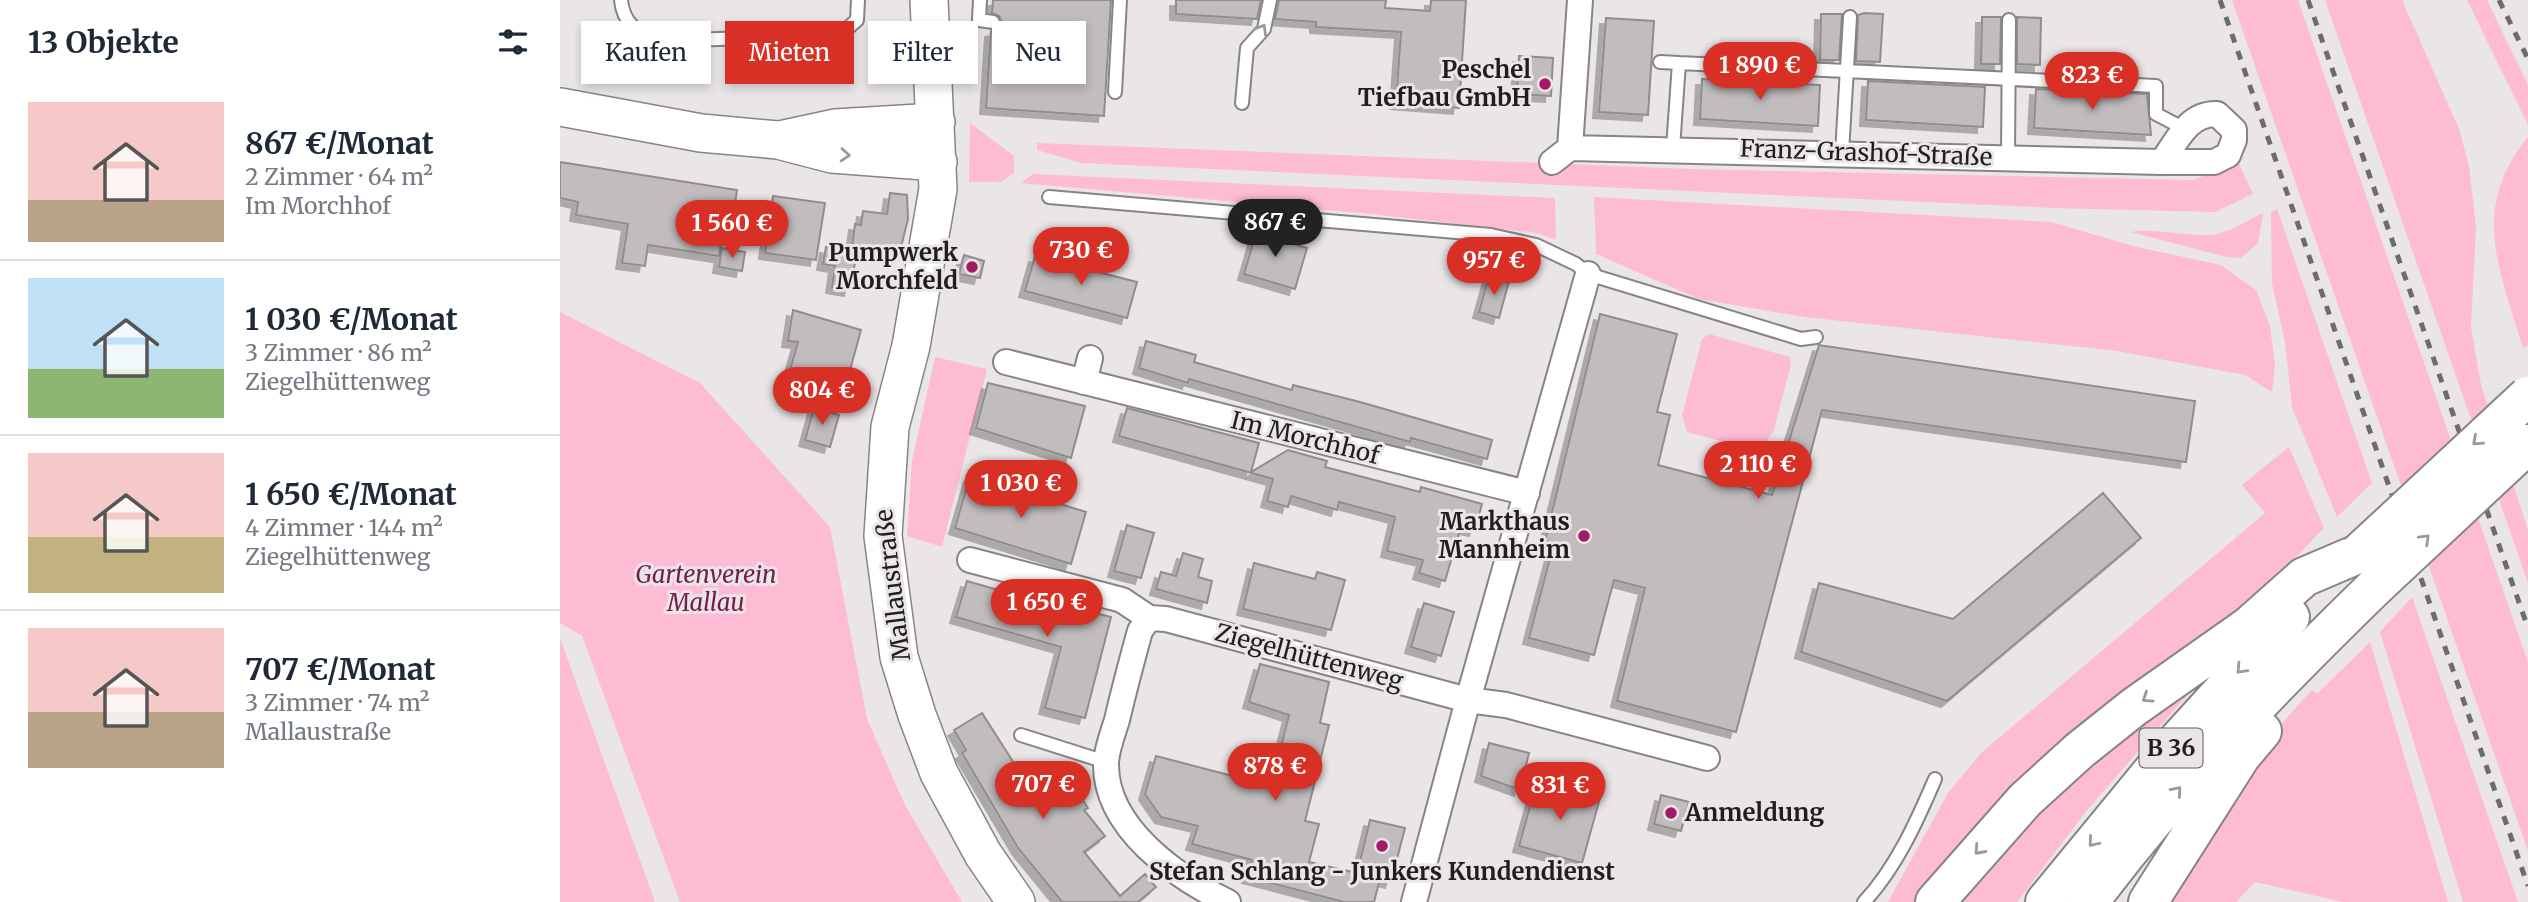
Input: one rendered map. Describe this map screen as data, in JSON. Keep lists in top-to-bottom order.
{
  "streets": {
    "highway": ["B 36"],
    "main road": ["Mallaustraße"],
    "street": ["Franz-Grashof-Straße", "Im Morchhof", "Ziegelhüttenweg"]
  },
  "parks": ["Gartenverein Mallau"],
  "places": [
    "Peschel Tiefbau GmbH",
    "Pumpwerk Morchfeld",
    "Markthaus Mannheim",
    "Anmeldung",
    "Stefan Schlang - Junkers Kundendienst"
  ],
  "page": {
    "heading": "13 Objekte",
    "chip": [
      "Kaufen",
      "Mieten",
      "Filter",
      "Neu"
    ],
    "price": [
      "1 890 €",
      "823 €",
      "867 €",
      "1 560 €",
      "730 €",
      "957 €",
      "804 €",
      "2 110 €",
      "1 030 €",
      "1 650 €",
      "878 €",
      "707 €",
      "831 €"
    ],
    "list": [
      {
        "name": "867 €/Monat",
        "note": "2 Zimmer · 64 m² · Im Morchhof"
      },
      {
        "name": "1 030 €/Monat",
        "note": "3 Zimmer · 86 m² · Ziegelhüttenweg"
      },
      {
        "name": "1 650 €/Monat",
        "note": "4 Zimmer · 144 m² · Ziegelhüttenweg"
      },
      {
        "name": "707 €/Monat",
        "note": "3 Zimmer · 74 m² · Mallaustraße"
      }
    ]
  }
}
